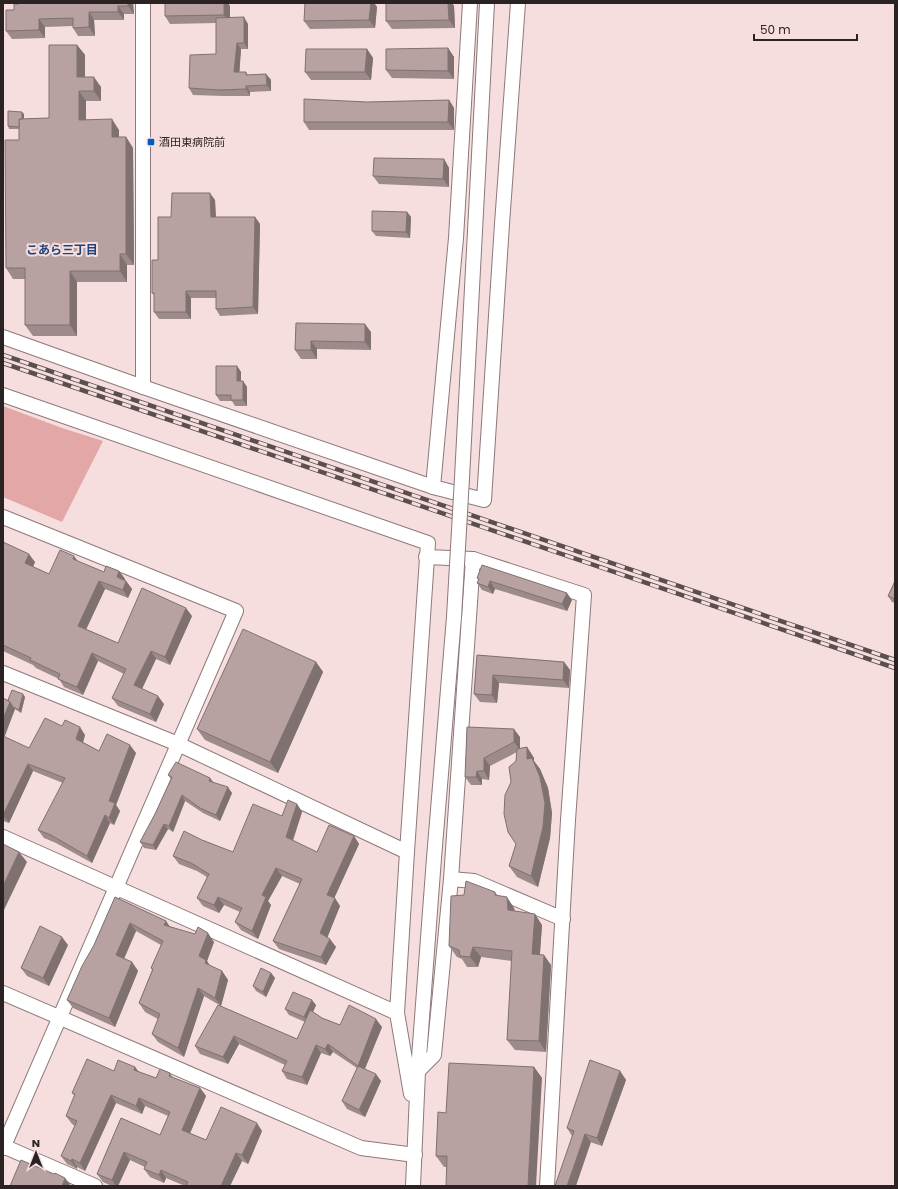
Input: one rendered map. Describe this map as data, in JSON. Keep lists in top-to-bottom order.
{
  "districts": ["こあら三丁目"],
  "places": {
    "transit": ["酒田東病院前"]
  },
  "scale_bar": "50 m",
  "north": "top"
}
